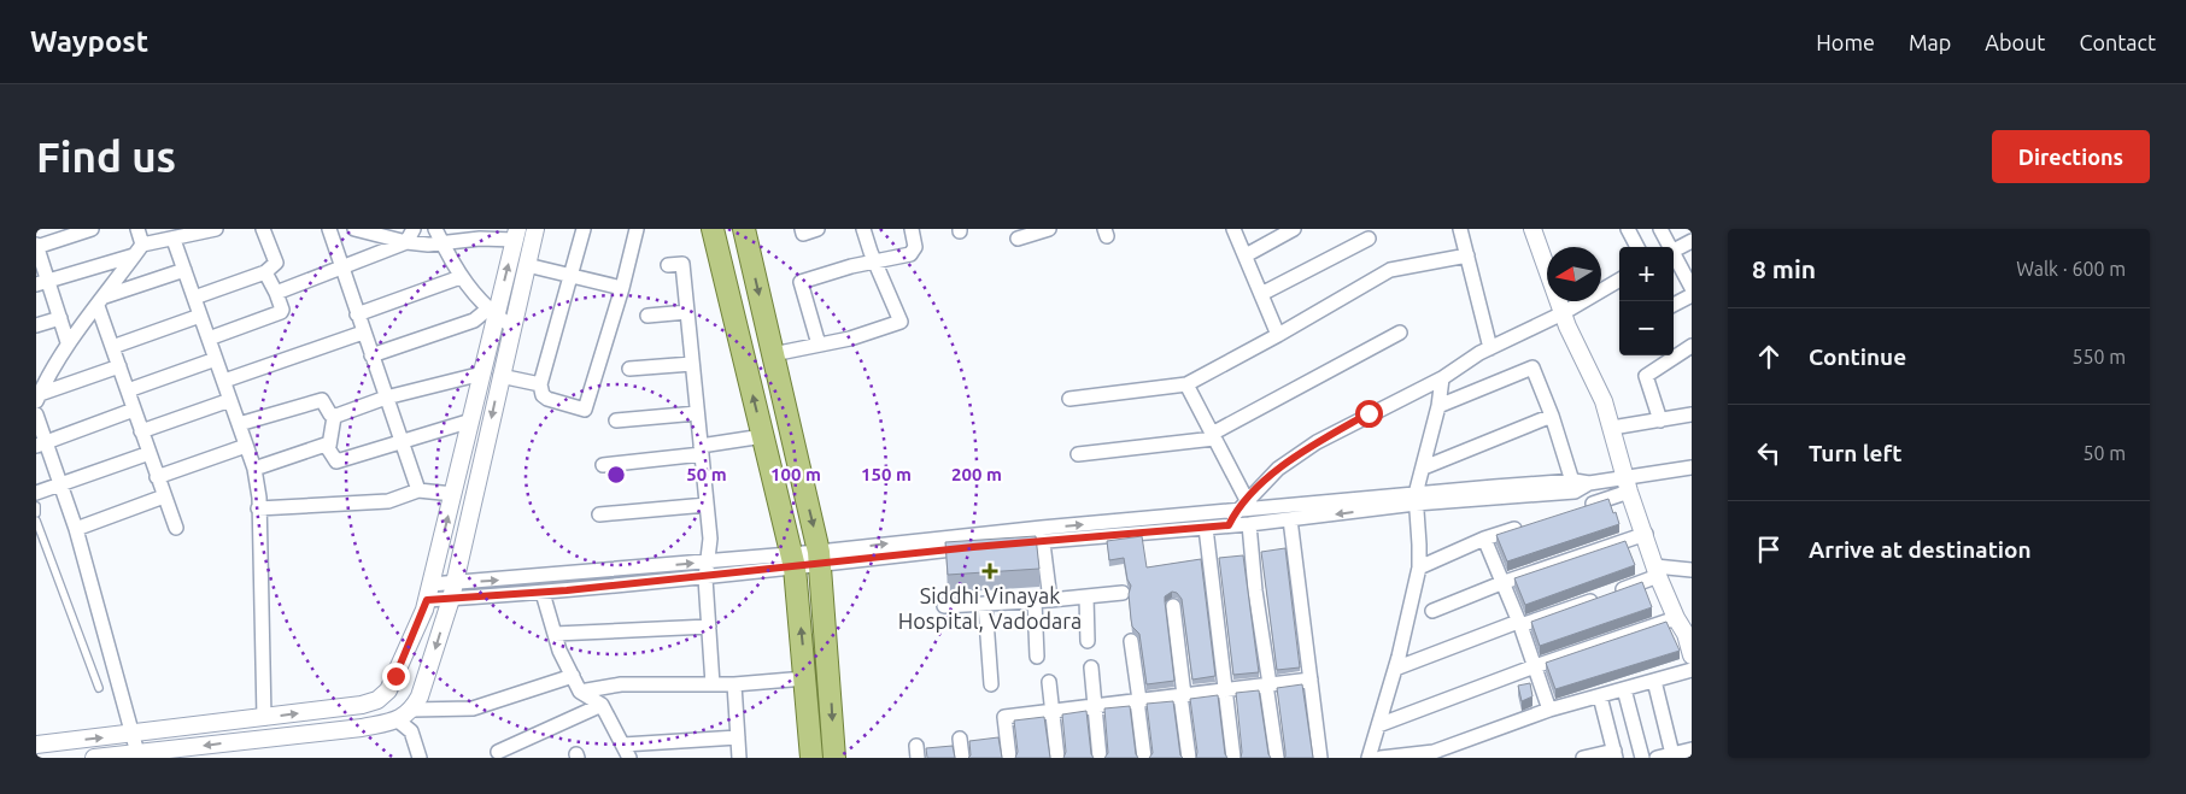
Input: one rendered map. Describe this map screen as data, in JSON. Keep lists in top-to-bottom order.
{
  "places": {
    "health": ["Siddhi Vinayak Hospital, Vadodara"]
  },
  "north": "left",
  "page": {
    "header": "Waypost",
    "nav": [
      "Home",
      "Map",
      "About",
      "Contact"
    ],
    "buttons": "Directions",
    "title": "Find us",
    "heading": ["8 min", "Walk · 600 m"],
    "map_buttons": ["+", "−"],
    "list": [
      ["Continue", "550 m"],
      ["Turn left", "50 m"],
      "Arrive at destination"
    ]
  },
  "rings": [
    "50 m",
    "100 m",
    "150 m",
    "200 m"
  ]
}
